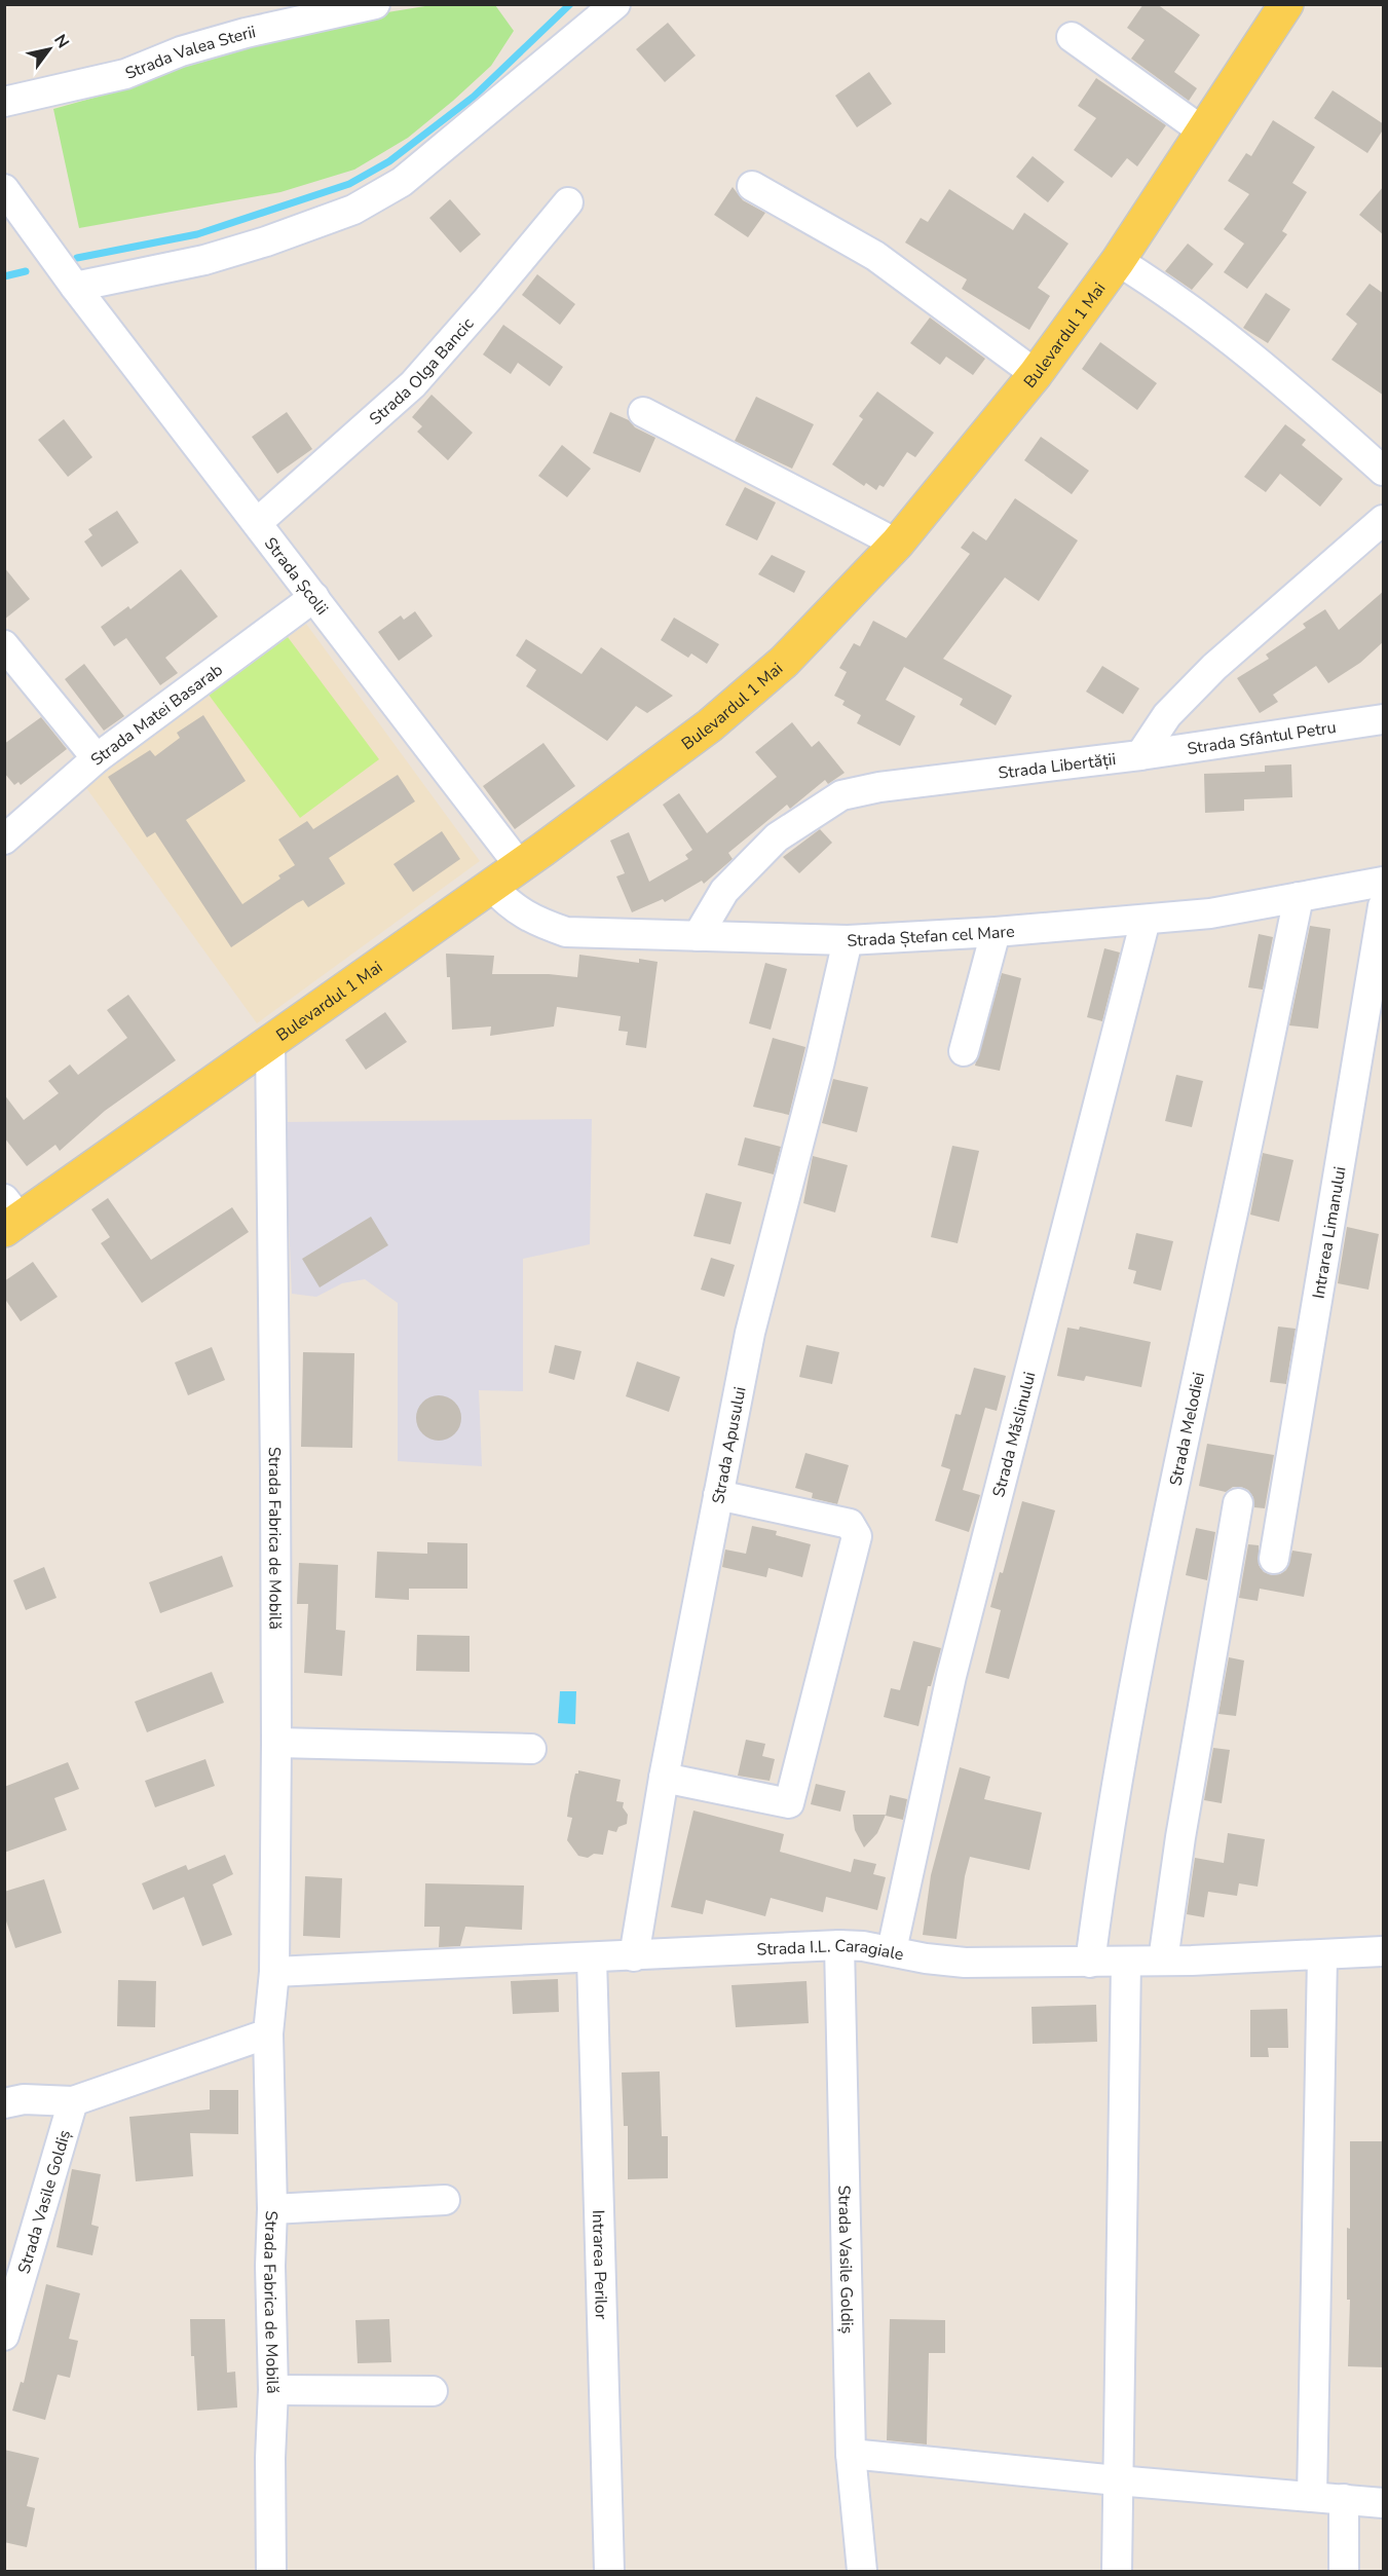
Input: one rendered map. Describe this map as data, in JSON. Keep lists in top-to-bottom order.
{
  "streets": {
    "main road": ["Bulevardul 1 Mai"],
    "street": [
      "Strada Valea Sterii",
      "Strada Olga Bancic",
      "Strada Școlii",
      "Strada Matei Basarab",
      "Strada Sfântul Petru",
      "Strada Libertății",
      "Strada Ștefan cel Mare",
      "Intrarea Limanului",
      "Strada Melodiei",
      "Strada Măslinului",
      "Strada Apusului",
      "Strada Fabrica de Mobilă",
      "Strada I.L. Caragiale",
      "Strada Vasile Goldiș",
      "Intrarea Perilor"
    ]
  },
  "crossings": [
    ["Bulevardul 1 Mai", "Strada Școlii"],
    ["Bulevardul 1 Mai", "Strada Ștefan cel Mare"],
    ["Bulevardul 1 Mai", "Strada Fabrica de Mobilă"],
    ["Strada Olga Bancic", "Strada Școlii"],
    ["Strada Școlii", "Strada Matei Basarab"],
    ["Strada Sfântul Petru", "Strada Libertății"],
    ["Strada Libertății", "Strada Ștefan cel Mare"],
    ["Strada Ștefan cel Mare", "Strada Melodiei"],
    ["Strada Ștefan cel Mare", "Strada Măslinului"],
    ["Strada Ștefan cel Mare", "Strada Apusului"],
    ["Strada Melodiei", "Strada I.L. Caragiale"],
    ["Strada Măslinului", "Strada I.L. Caragiale"],
    ["Strada Apusului", "Strada I.L. Caragiale"],
    ["Strada Fabrica de Mobilă", "Strada I.L. Caragiale"],
    ["Strada I.L. Caragiale", "Strada Vasile Goldiș"],
    ["Strada I.L. Caragiale", "Intrarea Perilor"]
  ],
  "north": "top right"
}
